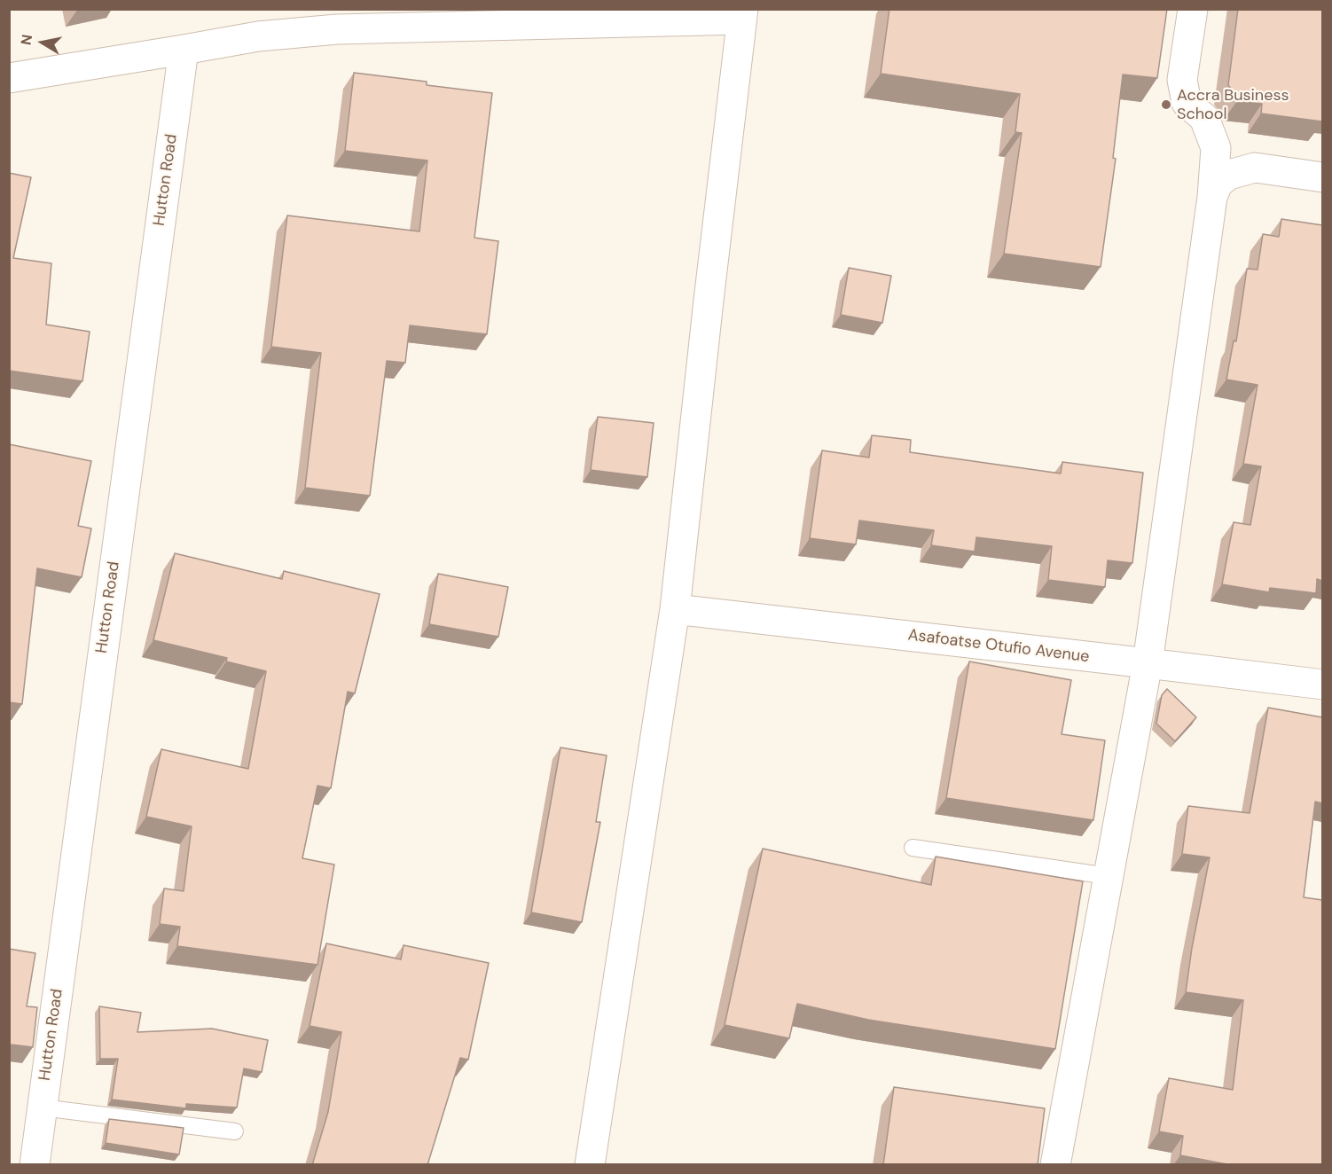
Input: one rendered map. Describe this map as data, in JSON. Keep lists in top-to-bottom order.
{
  "streets": {
    "street": ["Hutton Road", "Asafoatse Otufio Avenue"]
  },
  "places": ["Accra Business School"],
  "north": "left"
}
